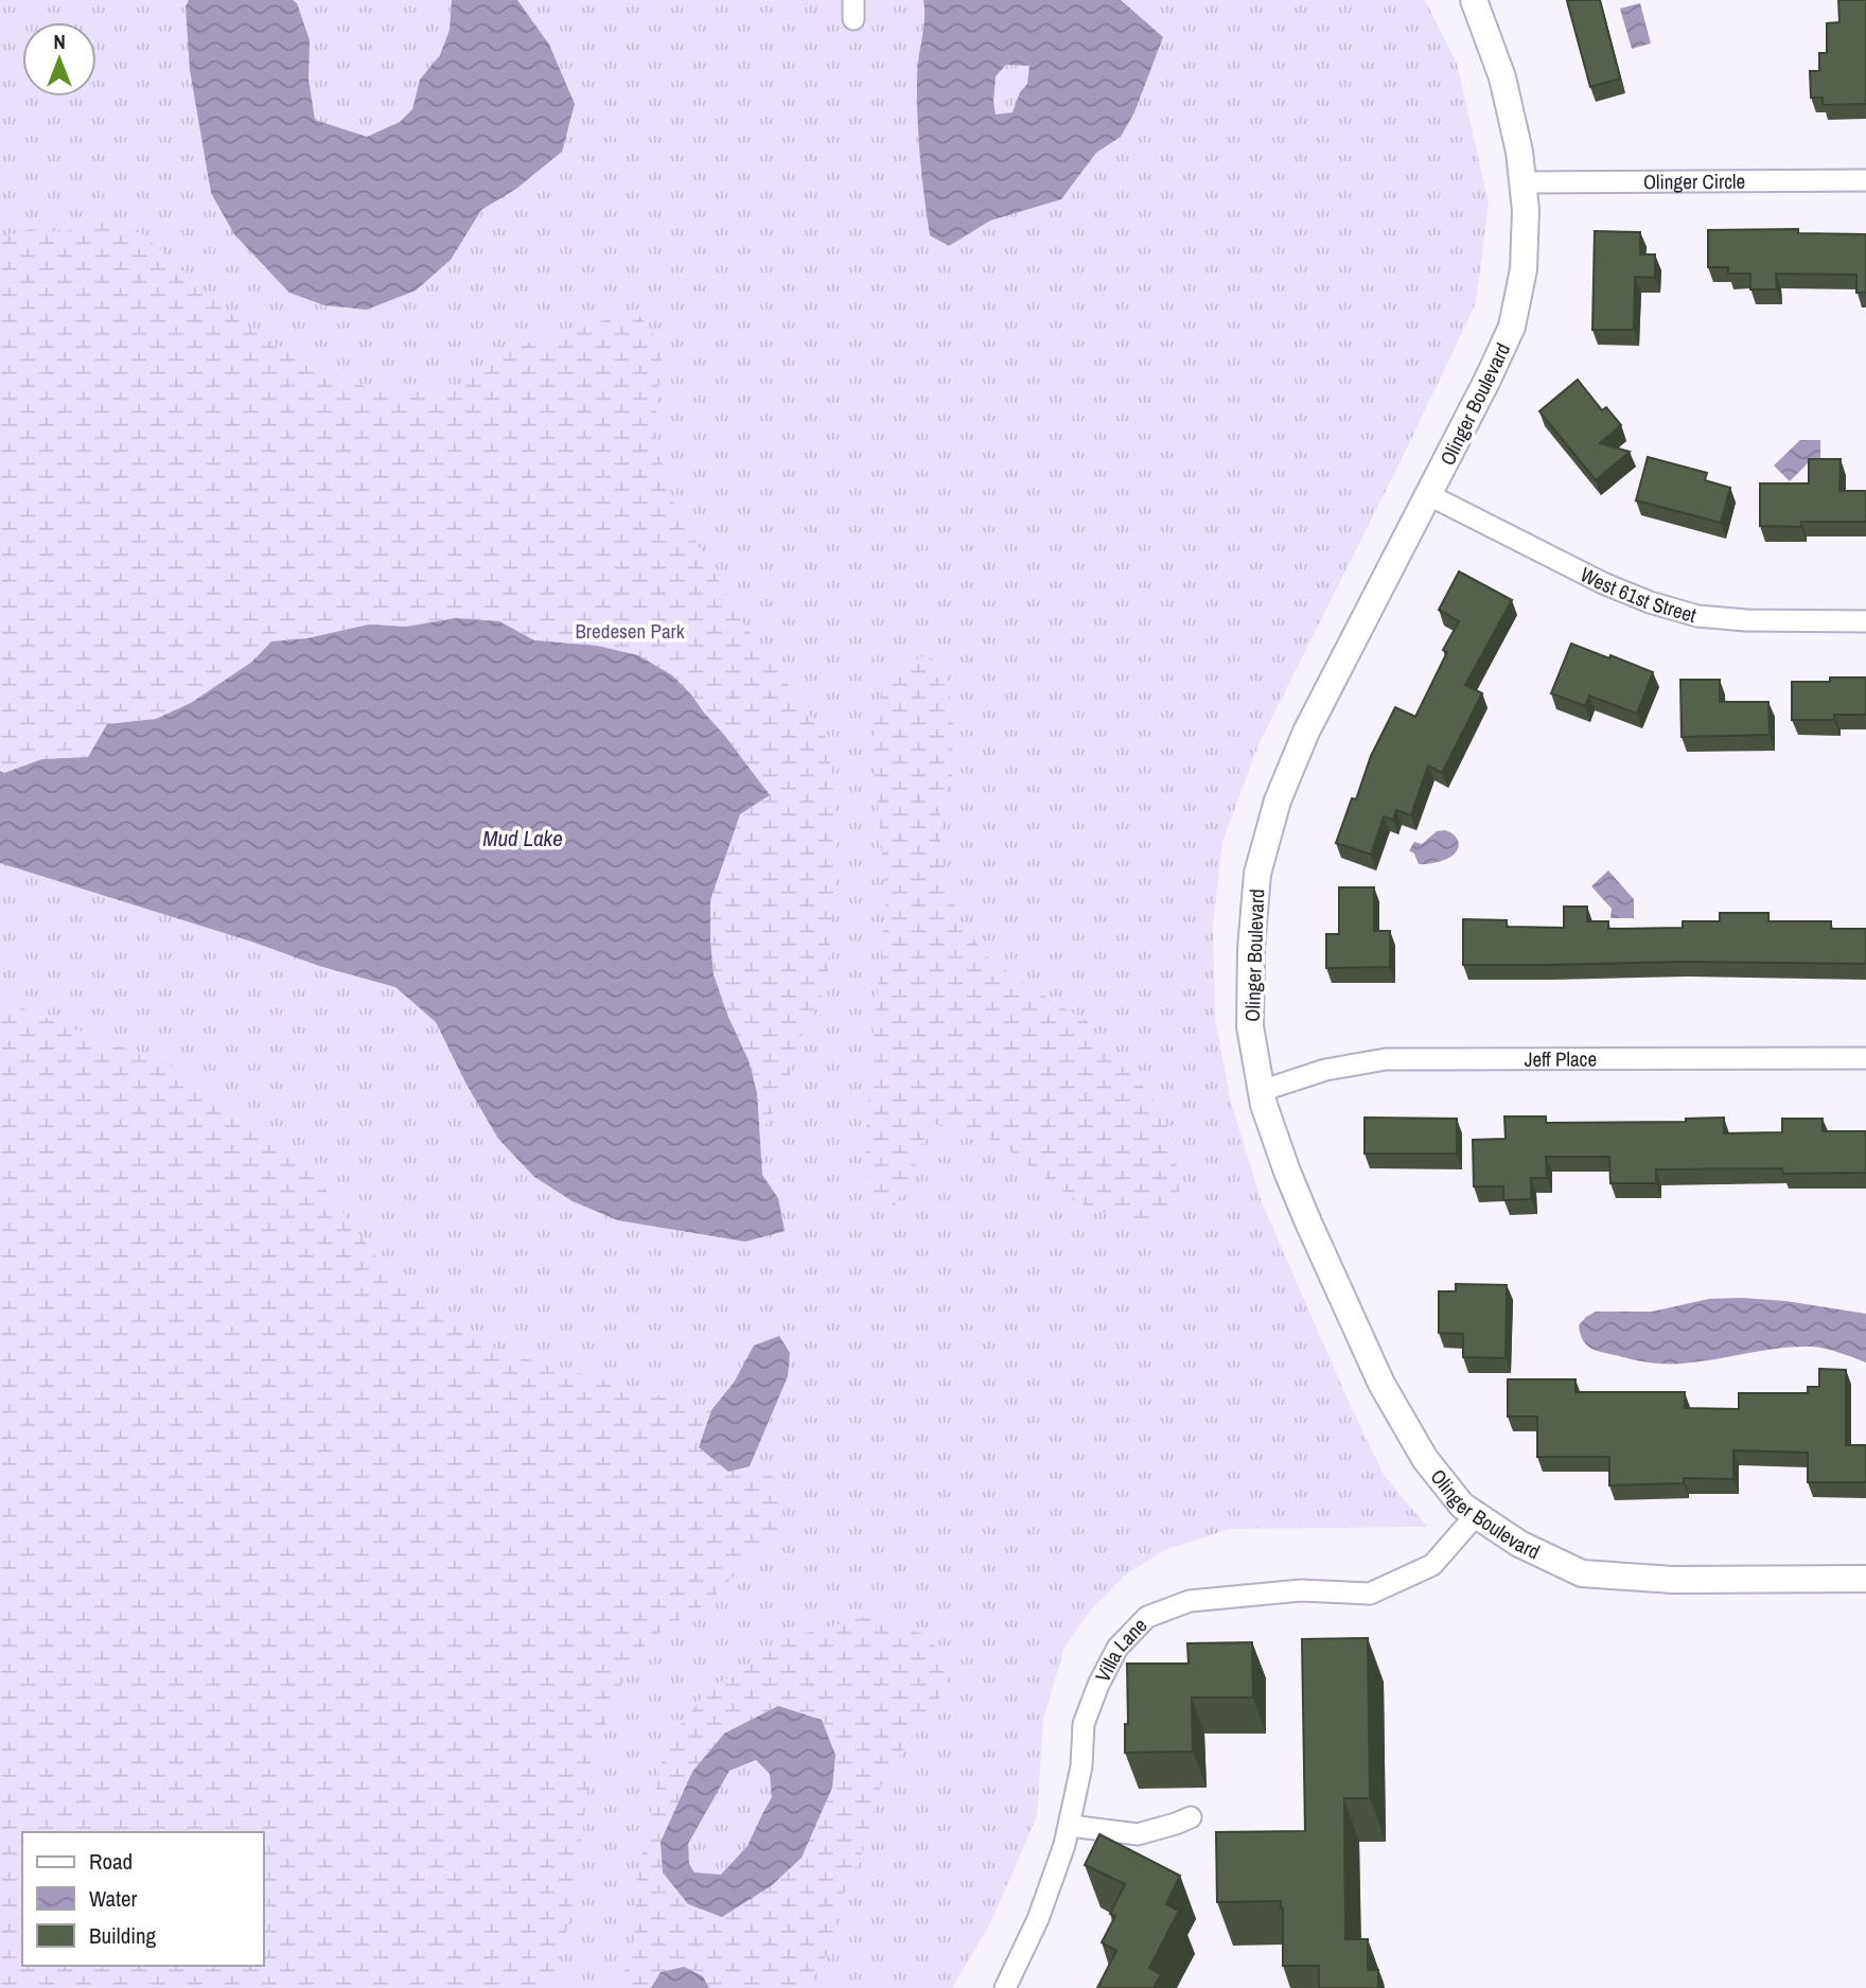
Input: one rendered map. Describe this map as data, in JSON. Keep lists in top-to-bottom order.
{
  "streets": {
    "street": [
      "Olinger Circle",
      "Olinger Boulevard",
      "West 61st Street",
      "Jeff Place",
      "Villa Lane"
    ]
  },
  "crossings": [
    ["Olinger Circle", "Olinger Boulevard"],
    ["Olinger Boulevard", "West 61st Street"],
    ["Olinger Boulevard", "Jeff Place"],
    ["Olinger Boulevard", "Villa Lane"]
  ],
  "water": ["Mud Lake"],
  "parks": ["Bredesen Park"],
  "legend": ["Road", "Water", "Building"],
  "north": "top"
}
